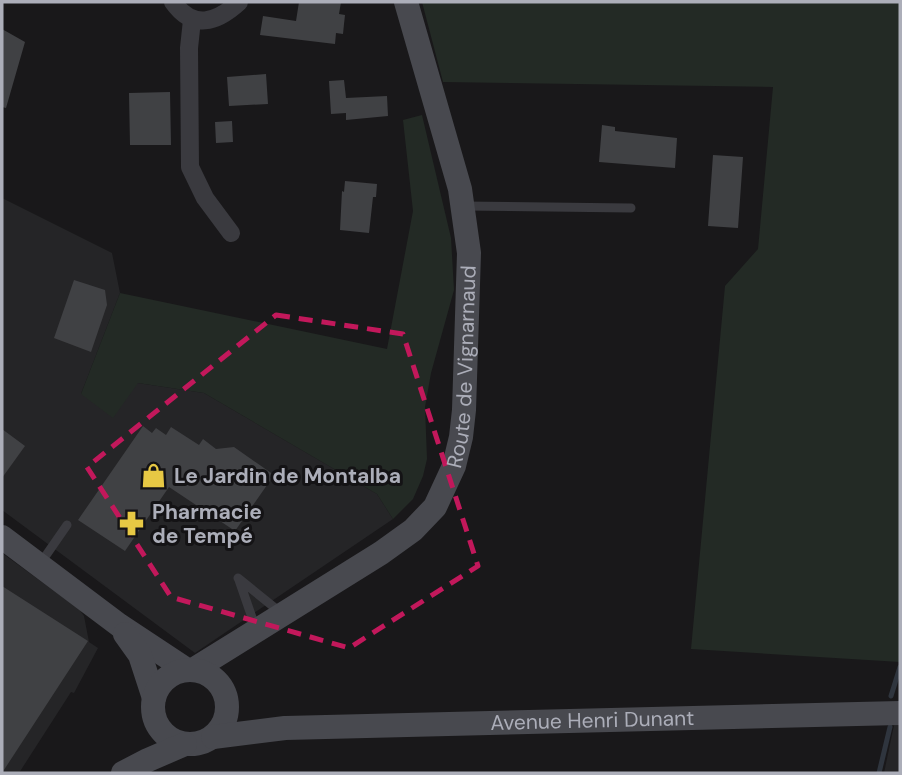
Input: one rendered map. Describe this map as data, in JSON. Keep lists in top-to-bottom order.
{
  "streets": {
    "street": ["Route de Vignarnaud", "Avenue Henri Dunant"]
  },
  "crossings": [
    ["Route de Vignarnaud", "Avenue Henri Dunant"]
  ],
  "places": {
    "shop": ["Le Jardin de Montalba"],
    "pharmacy": ["Pharmacie de Tempé"]
  }
}
